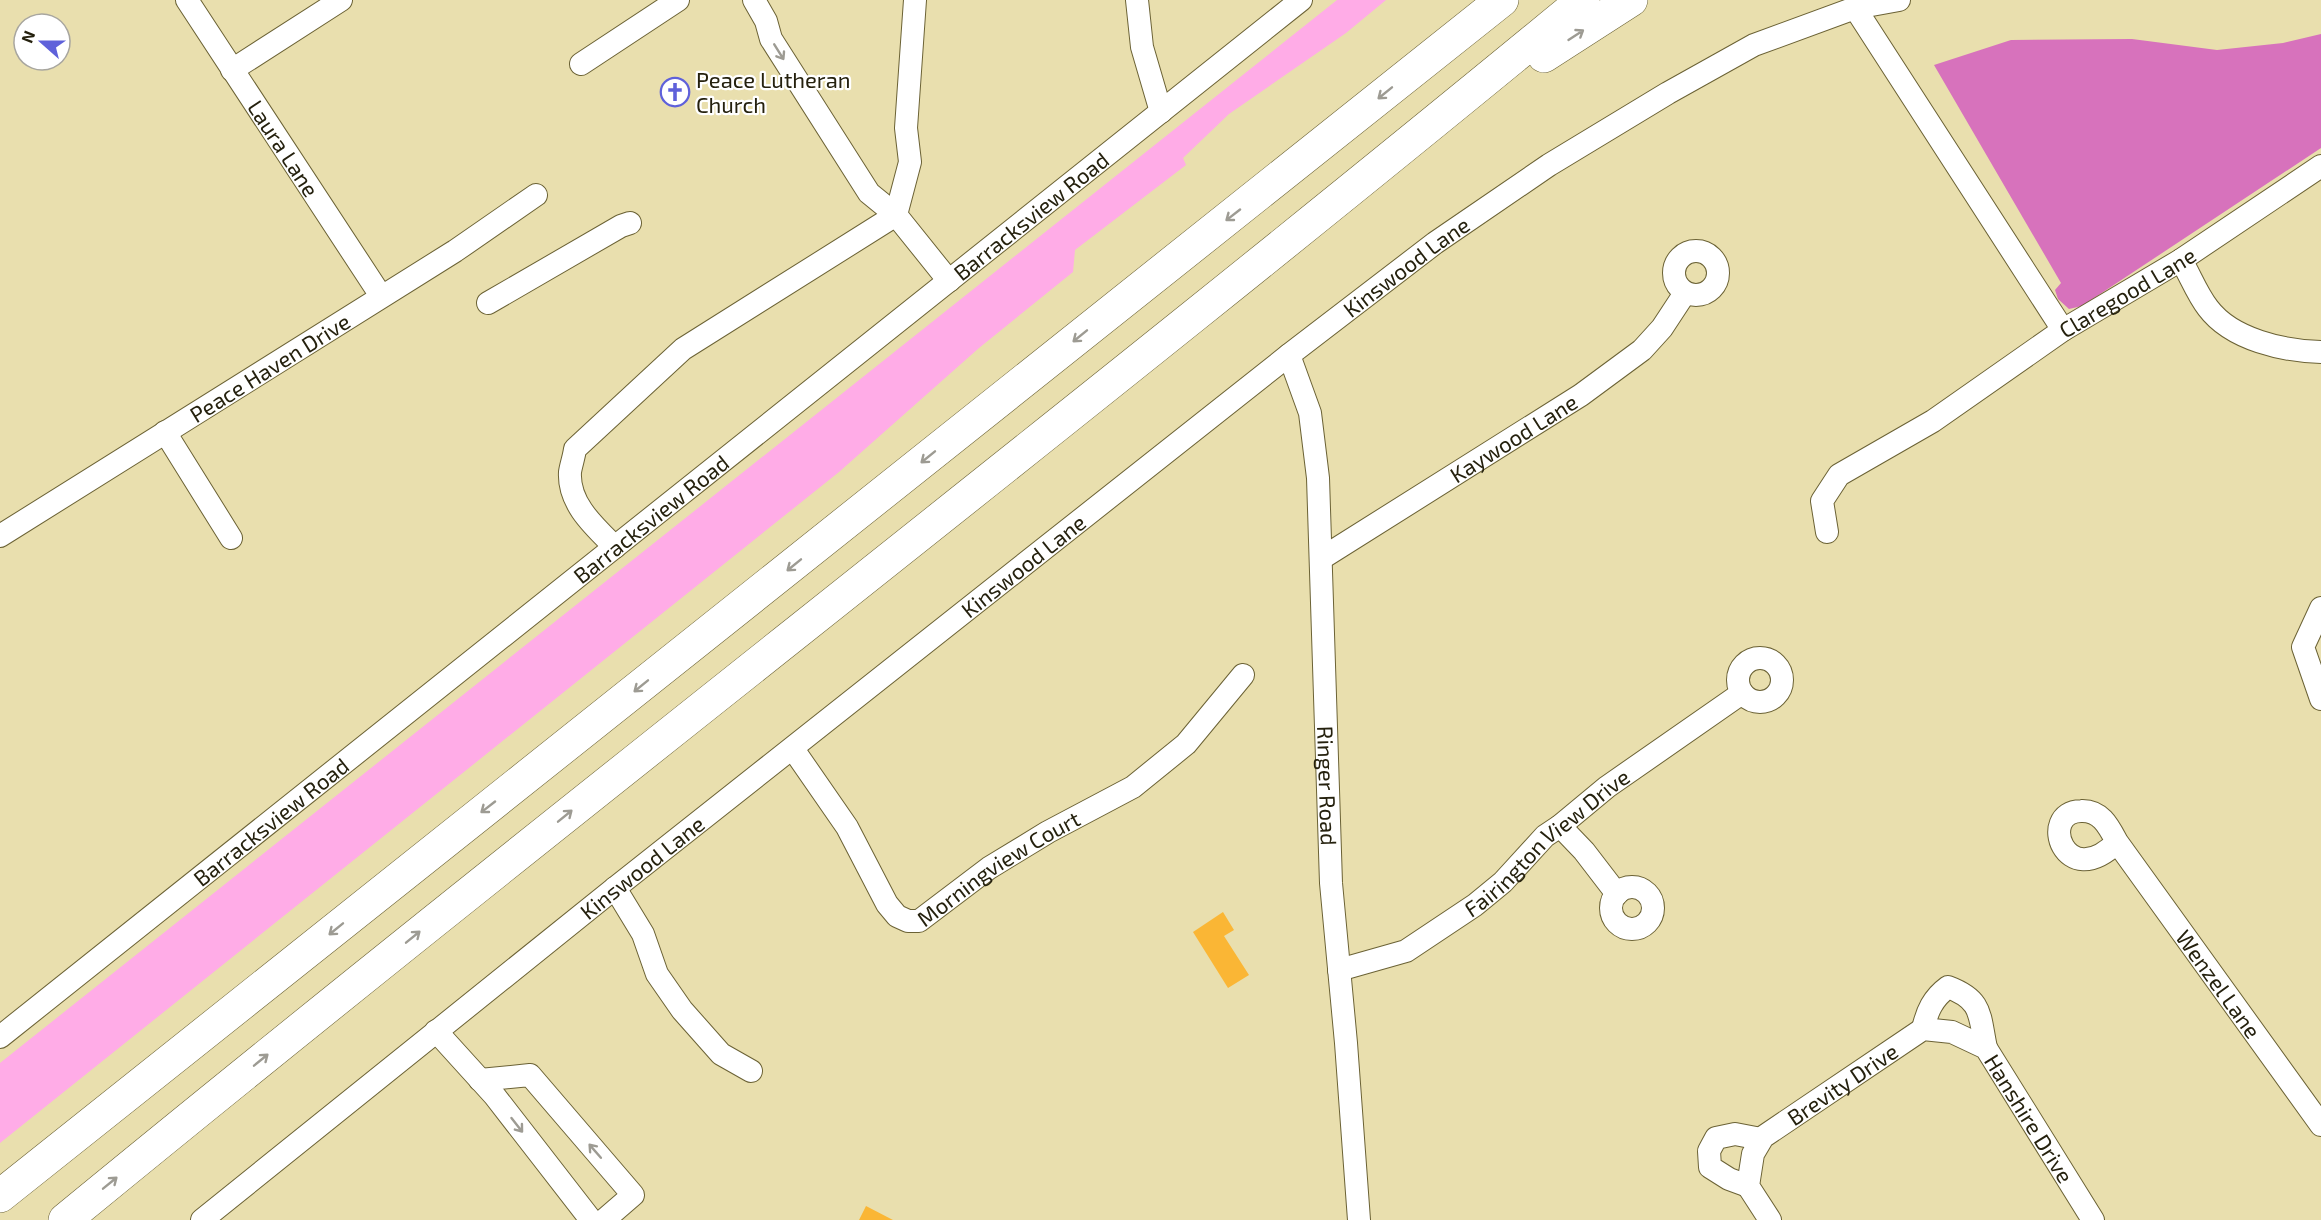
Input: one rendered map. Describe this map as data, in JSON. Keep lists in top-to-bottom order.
{
  "streets": {
    "street": [
      "Laura Lane",
      "Barracksview Road",
      "Kinswood Lane",
      "Claregood Lane",
      "Peace Haven Drive",
      "Kaywood Lane",
      "Ringer Road",
      "Fairington View Drive",
      "Morningview Court",
      "Wenzel Lane",
      "Brevity Drive",
      "Hanshire Drive"
    ]
  },
  "crossings": [
    ["Laura Lane", "Peace Haven Drive"],
    ["Kinswood Lane", "Ringer Road"],
    ["Kinswood Lane", "Morningview Court"],
    ["Kaywood Lane", "Ringer Road"],
    ["Ringer Road", "Fairington View Drive"],
    ["Brevity Drive", "Hanshire Drive"]
  ],
  "places": {
    "church": ["Peace Lutheran Church"]
  },
  "north": "left"
}
